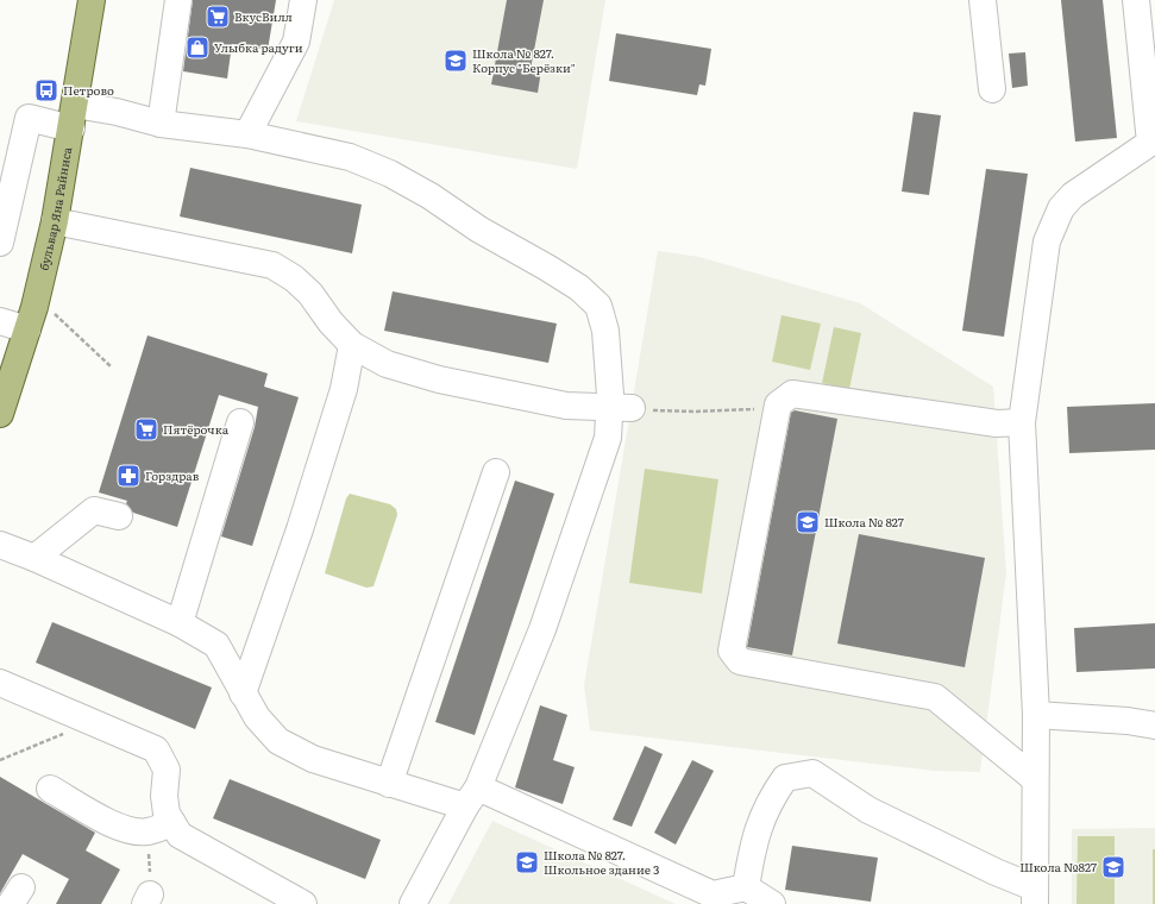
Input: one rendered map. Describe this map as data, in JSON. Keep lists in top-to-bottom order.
{
  "streets": {
    "main road": ["бульвар Яна Райниса"]
  },
  "places": {
    "supermarket": ["ВкусВилл", "Пятёрочка"],
    "shop": ["Улыбка радуги"],
    "school or university": [
      "Школа № 827. Корпус \"Берёзки\"",
      "Школа № 827",
      "Школа № 827. Школьное здание 3",
      "Школа №827"
    ],
    "bus stop": ["Петрово"],
    "pharmacy": ["Горздрав"]
  }
}
